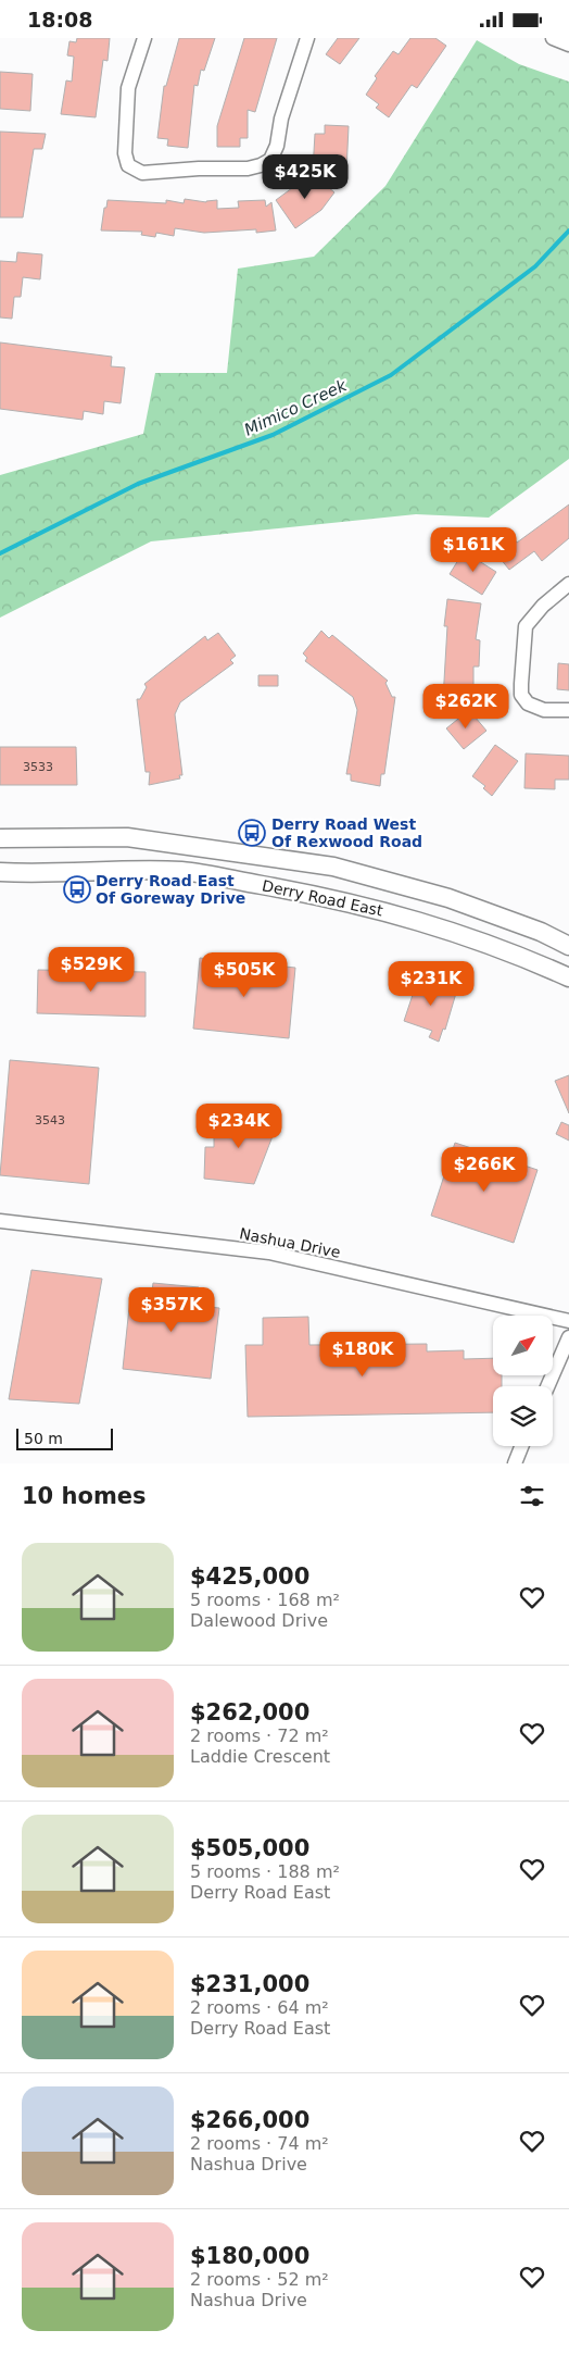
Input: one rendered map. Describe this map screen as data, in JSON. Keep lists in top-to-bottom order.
{
  "streets": {
    "main road": ["Derry Road East"],
    "street": ["Nashua Drive"]
  },
  "water": ["Mimico Creek"],
  "places": {
    "bus stop": ["Derry Road West Of Rexwood Road", "Derry Road East Of Goreway Drive"]
  },
  "house_numbers": ["3533", "3543"],
  "scale_bar": "50 m",
  "north": "top right",
  "page": {
    "status": "18:08",
    "price": [
      "$425K",
      "$161K",
      "$262K",
      "$529K",
      "$505K",
      "$231K",
      "$234K",
      "$266K",
      "$357K",
      "$180K"
    ],
    "scale": "50 m",
    "heading": "10 homes",
    "list": [
      {
        "name": "$425,000",
        "note": "5 rooms · 168 m² · Dalewood Drive"
      },
      {
        "name": "$262,000",
        "note": "2 rooms · 72 m² · Laddie Crescent"
      },
      {
        "name": "$505,000",
        "note": "5 rooms · 188 m² · Derry Road East"
      },
      {
        "name": "$231,000",
        "note": "2 rooms · 64 m² · Derry Road East"
      },
      {
        "name": "$266,000",
        "note": "2 rooms · 74 m² · Nashua Drive"
      },
      {
        "name": "$180,000",
        "note": "2 rooms · 52 m² · Nashua Drive"
      }
    ]
  }
}
